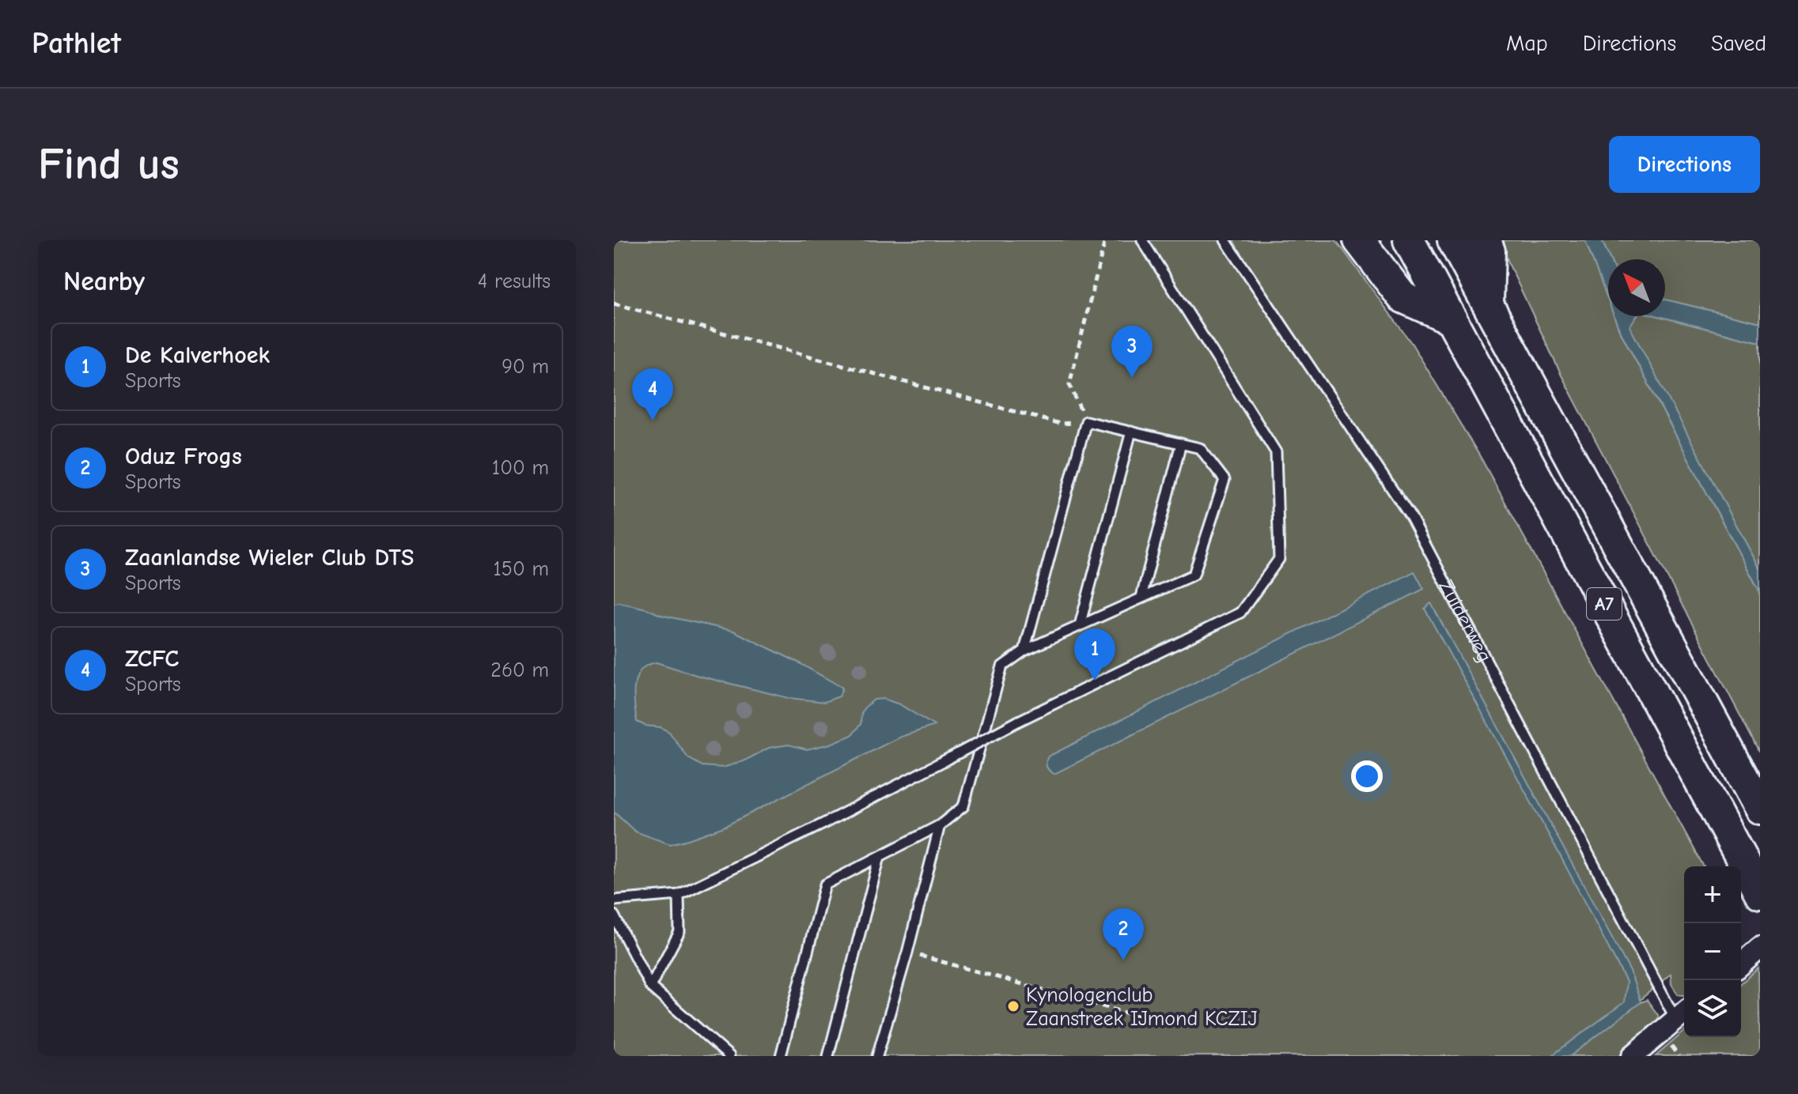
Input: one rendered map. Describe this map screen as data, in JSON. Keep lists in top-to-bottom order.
{
  "streets": {
    "highway": ["A7"],
    "street": ["Zuiderweg"]
  },
  "places": ["Kynologenclub Zaanstreek IJmond KCZIJ"],
  "north": "top left",
  "page": {
    "header": "Pathlet",
    "nav": ["Map", "Directions", "Saved"],
    "buttons": "Directions",
    "title": "Find us",
    "heading": ["Nearby", "4 results"],
    "list": [
      {
        "mark": "1",
        "name": "De Kalverhoek",
        "note": "Sports",
        "value": "90 m"
      },
      {
        "mark": "2",
        "name": "Oduz Frogs",
        "note": "Sports",
        "value": "100 m"
      },
      {
        "mark": "3",
        "name": "Zaanlandse Wieler Club DTS",
        "note": "Sports",
        "value": "150 m"
      },
      {
        "mark": "4",
        "name": "ZCFC",
        "note": "Sports",
        "value": "260 m"
      }
    ],
    "pins": [
      "3",
      "4",
      "1",
      "2"
    ],
    "map_buttons": ["+", "−"]
  }
}
